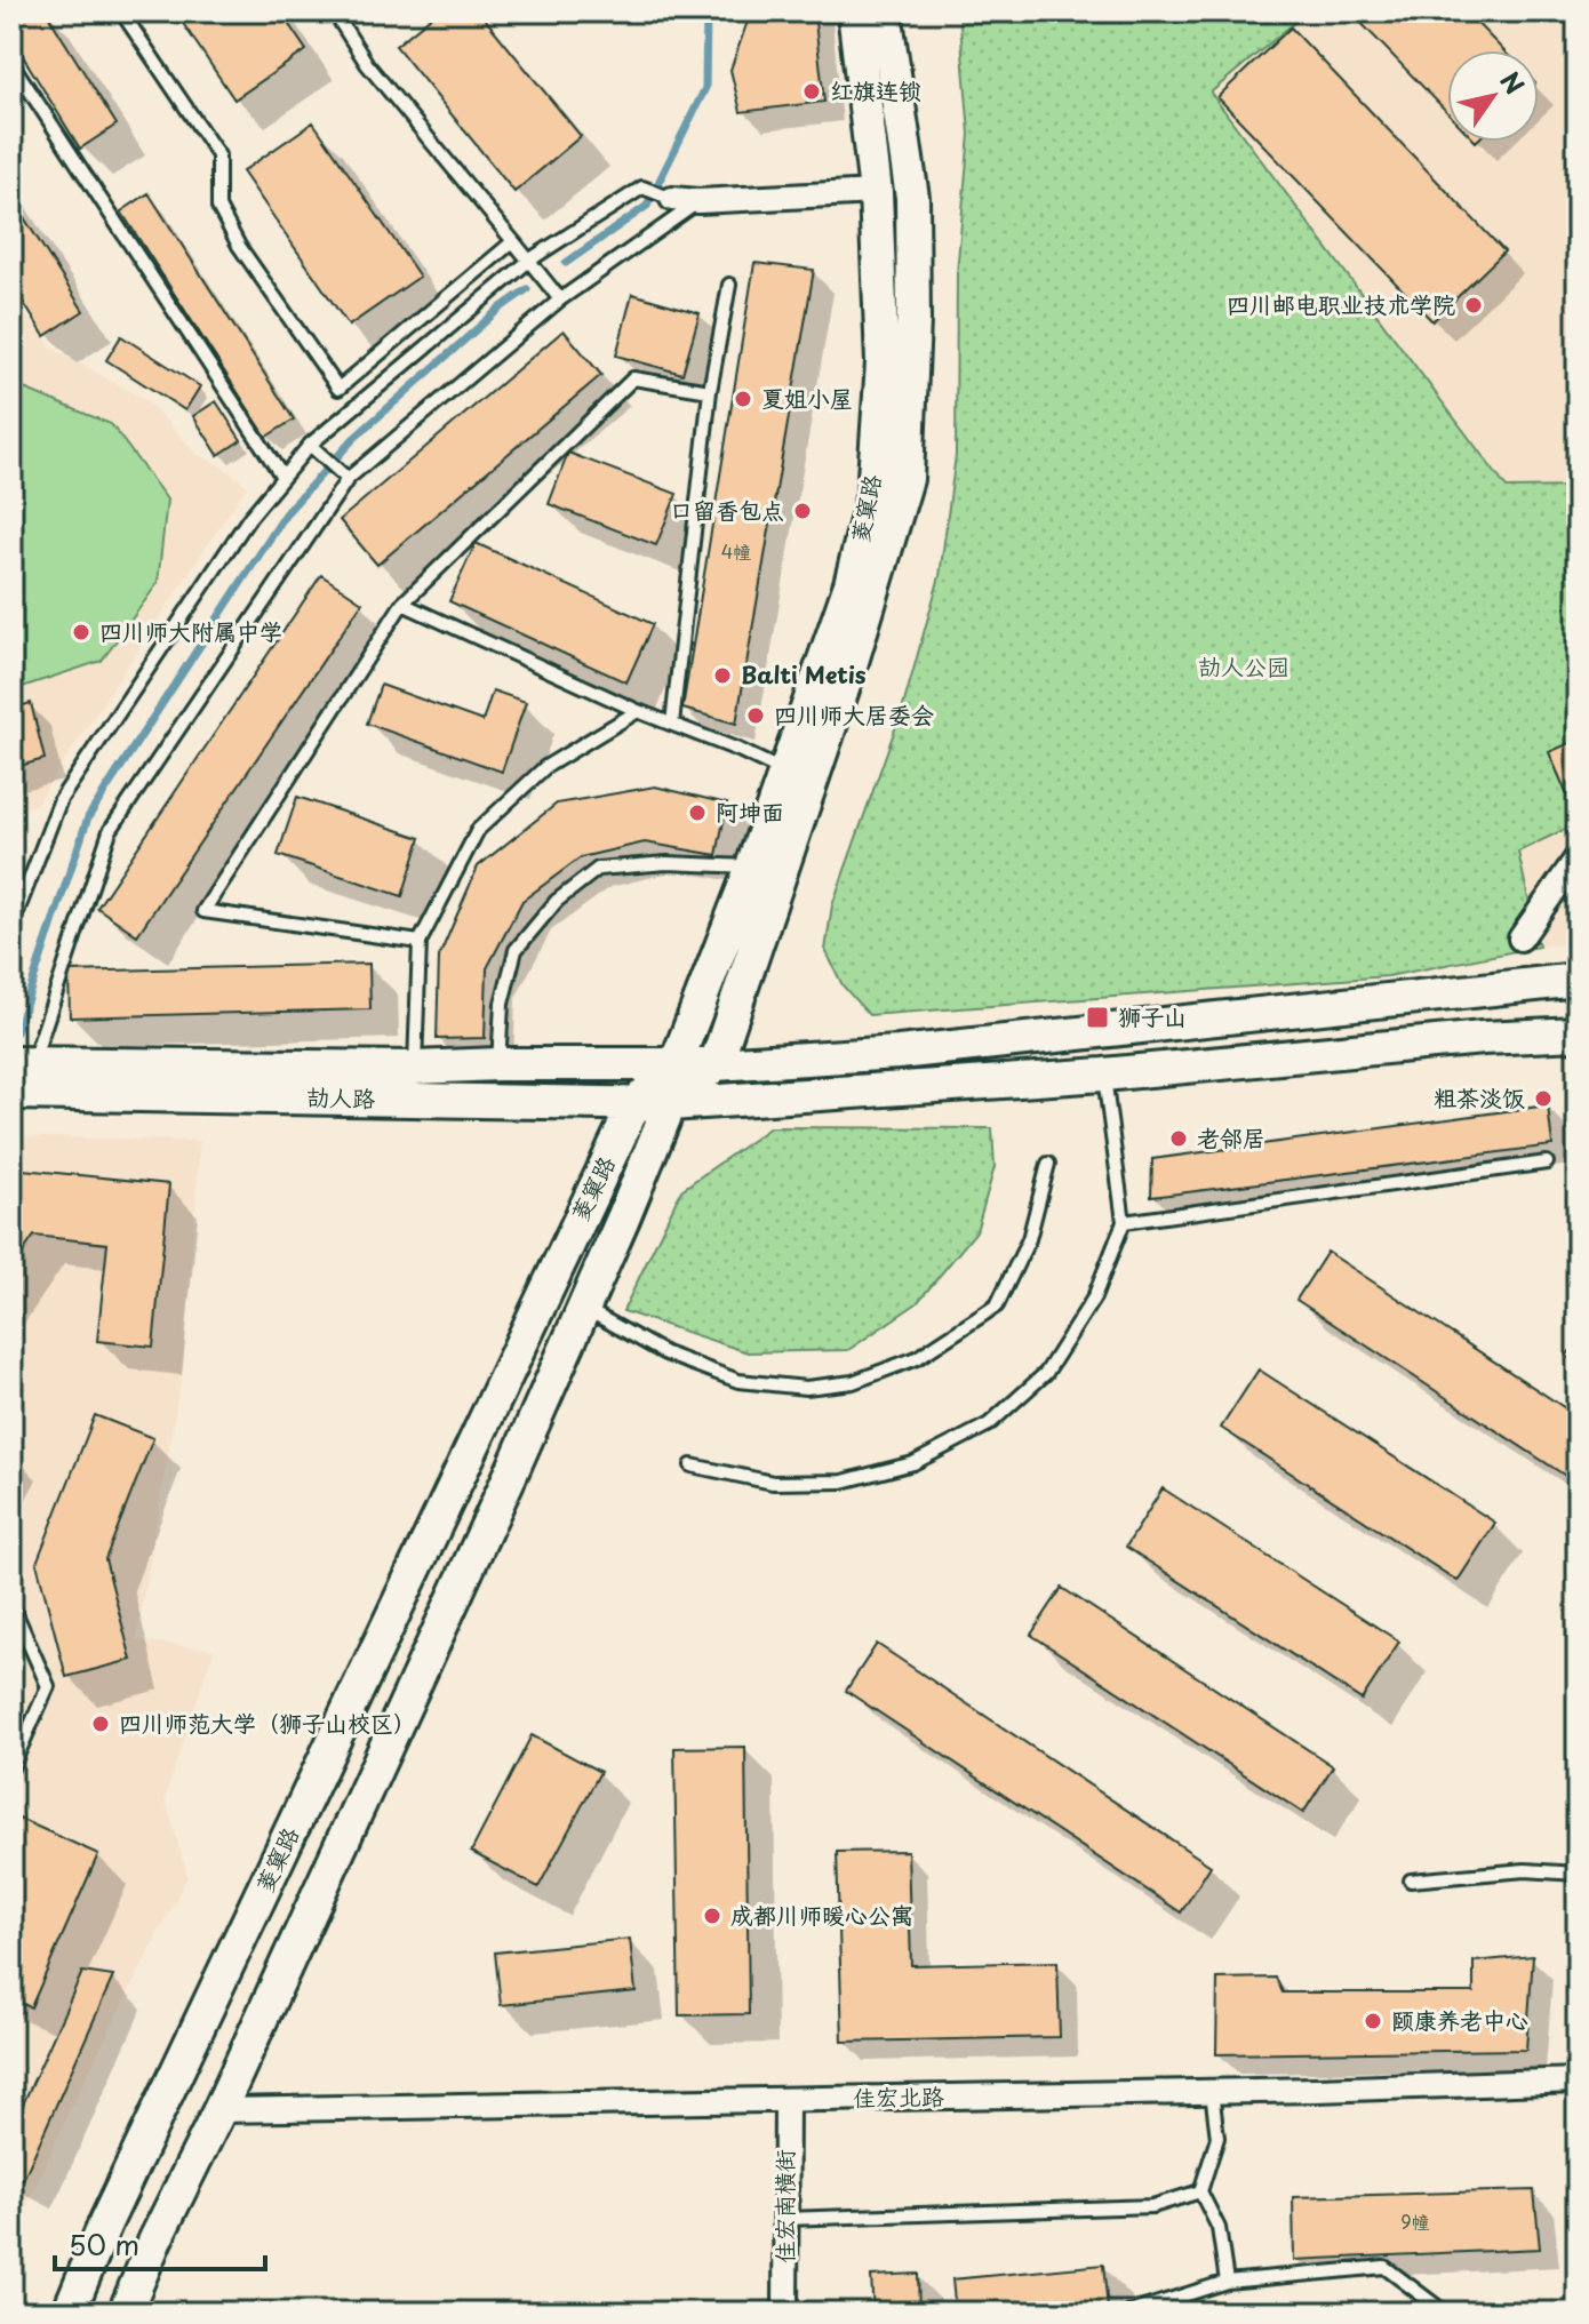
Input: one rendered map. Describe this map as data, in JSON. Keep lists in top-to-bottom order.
{
  "streets": {
    "street": [
      "菱窠路",
      "劼人路",
      "佳宏北路",
      "佳宏南横街"
    ]
  },
  "crossings": [
    ["菱窠路", "劼人路"],
    ["菱窠路", "佳宏北路"],
    ["佳宏北路", "佳宏南横街"]
  ],
  "parks": ["劼人公园"],
  "places": {
    "other": [
      "红旗连锁",
      "四川邮电职业技术学院",
      "夏姐小屋",
      "口留香包点",
      "四川师大附属中学",
      "Balti Metis",
      "四川师大居委会",
      "阿坤面",
      "粗茶淡饭",
      "老邻居",
      "四川师范大学（狮子山校区）",
      "成都川师暖心公寓",
      "颐康养老中心"
    ],
    "transit": ["狮子山"]
  },
  "house_numbers": ["4幢", "9幢"],
  "scale_bar": "50 m",
  "north": "top right"
}
